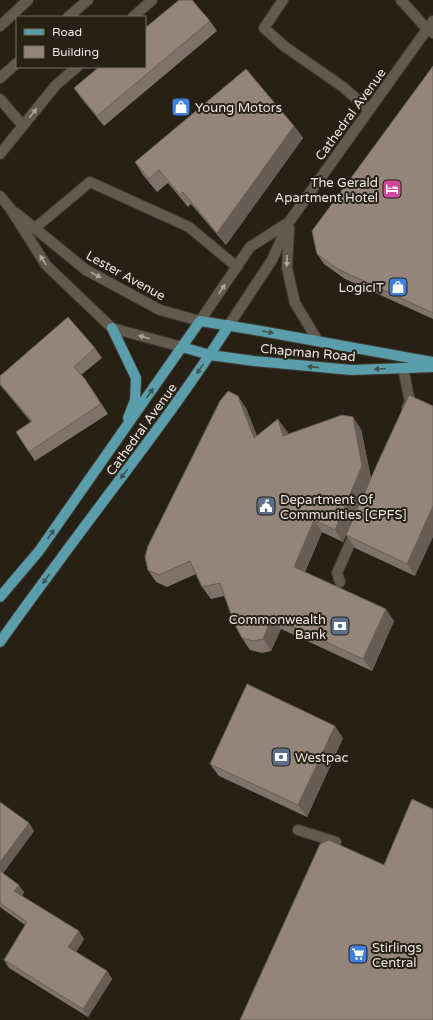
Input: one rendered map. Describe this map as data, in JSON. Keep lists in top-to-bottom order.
{
  "streets": {
    "main road": ["Cathedral Avenue", "Chapman Road"],
    "street": ["Lester Avenue"]
  },
  "crossings": [
    ["Cathedral Avenue", "Lester Avenue"],
    ["Cathedral Avenue", "Chapman Road"],
    ["Lester Avenue", "Chapman Road"]
  ],
  "places": {
    "shop": ["Young Motors", "LogicIT"],
    "hotel": ["The Gerald Apartment Hotel"],
    "public building": ["Department Of Communities [CPFS]"],
    "bank": ["Commonwealth Bank", "Westpac"],
    "supermarket": ["Stirlings Central"]
  },
  "legend": ["Road", "Building"]
}
